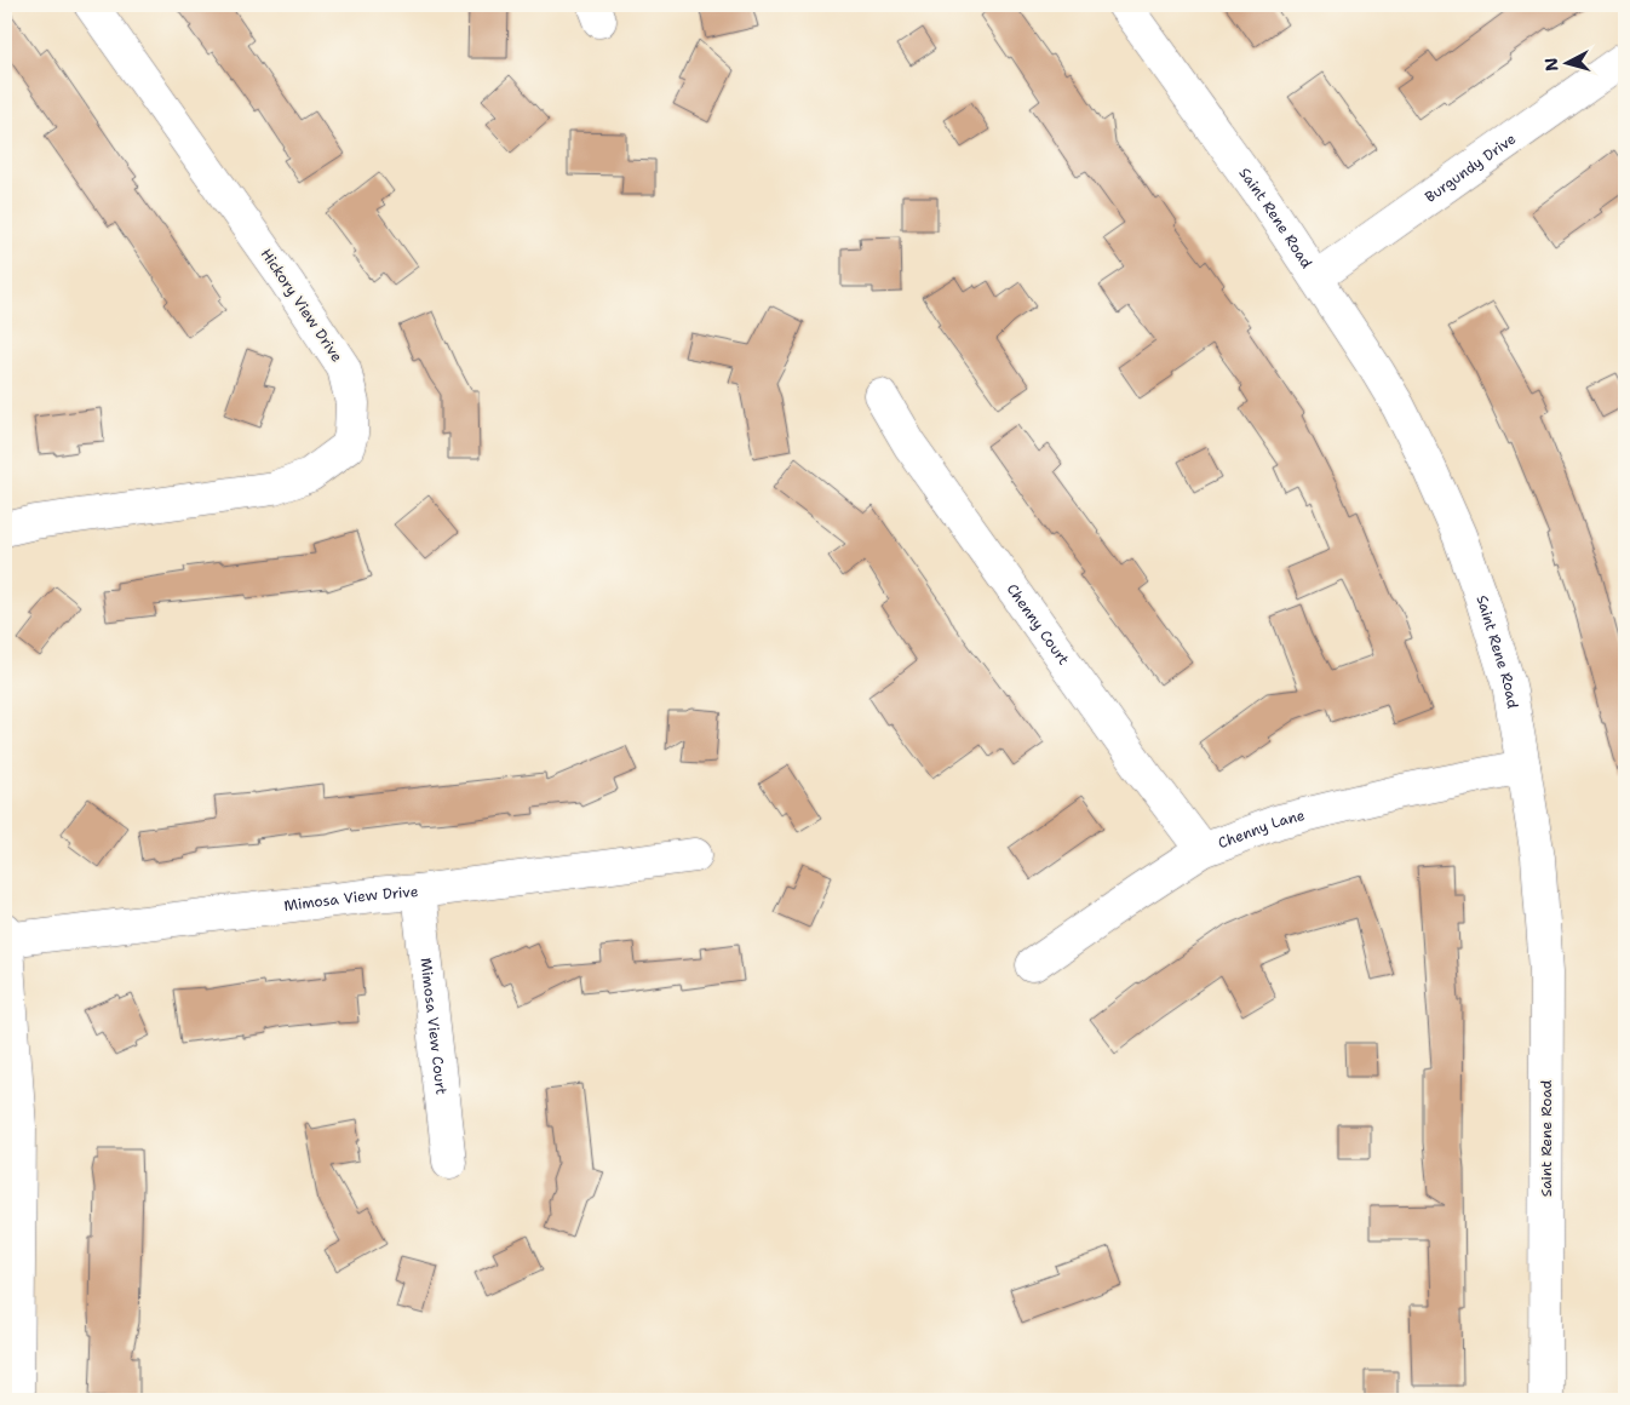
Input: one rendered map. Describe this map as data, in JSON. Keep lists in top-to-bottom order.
{
  "streets": {
    "street": [
      "Burgundy Drive",
      "Saint Rene Road",
      "Hickory View Drive",
      "Chenny Court",
      "Chenny Lane",
      "Mimosa View Drive",
      "Mimosa View Court"
    ]
  },
  "crossings": [
    ["Burgundy Drive", "Saint Rene Road"],
    ["Saint Rene Road", "Chenny Lane"],
    ["Chenny Court", "Chenny Lane"],
    ["Mimosa View Drive", "Mimosa View Court"]
  ],
  "north": "left"
}
